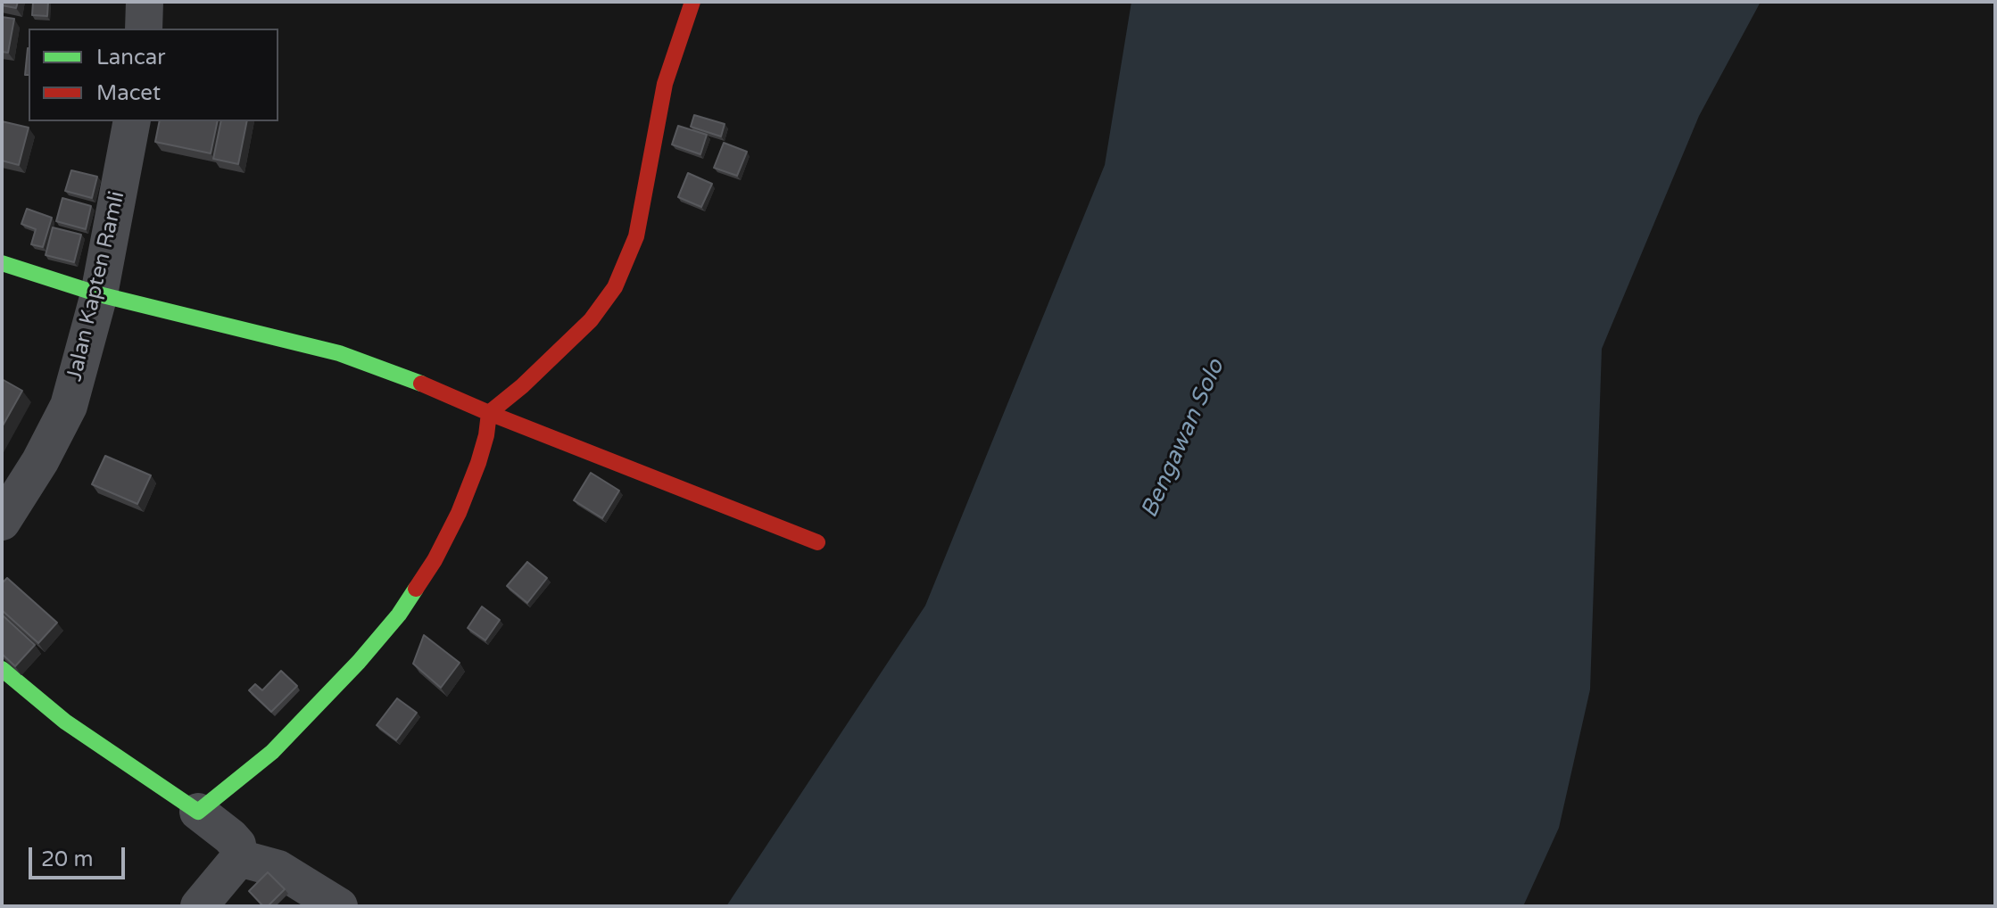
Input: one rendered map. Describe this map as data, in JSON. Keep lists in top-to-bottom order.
{
  "streets": {
    "street": ["Jalan Kapten Ramli"]
  },
  "water": ["Bengawan Solo"],
  "legend": ["Lancar", "Macet"],
  "scale_bar": "20 m"
}
